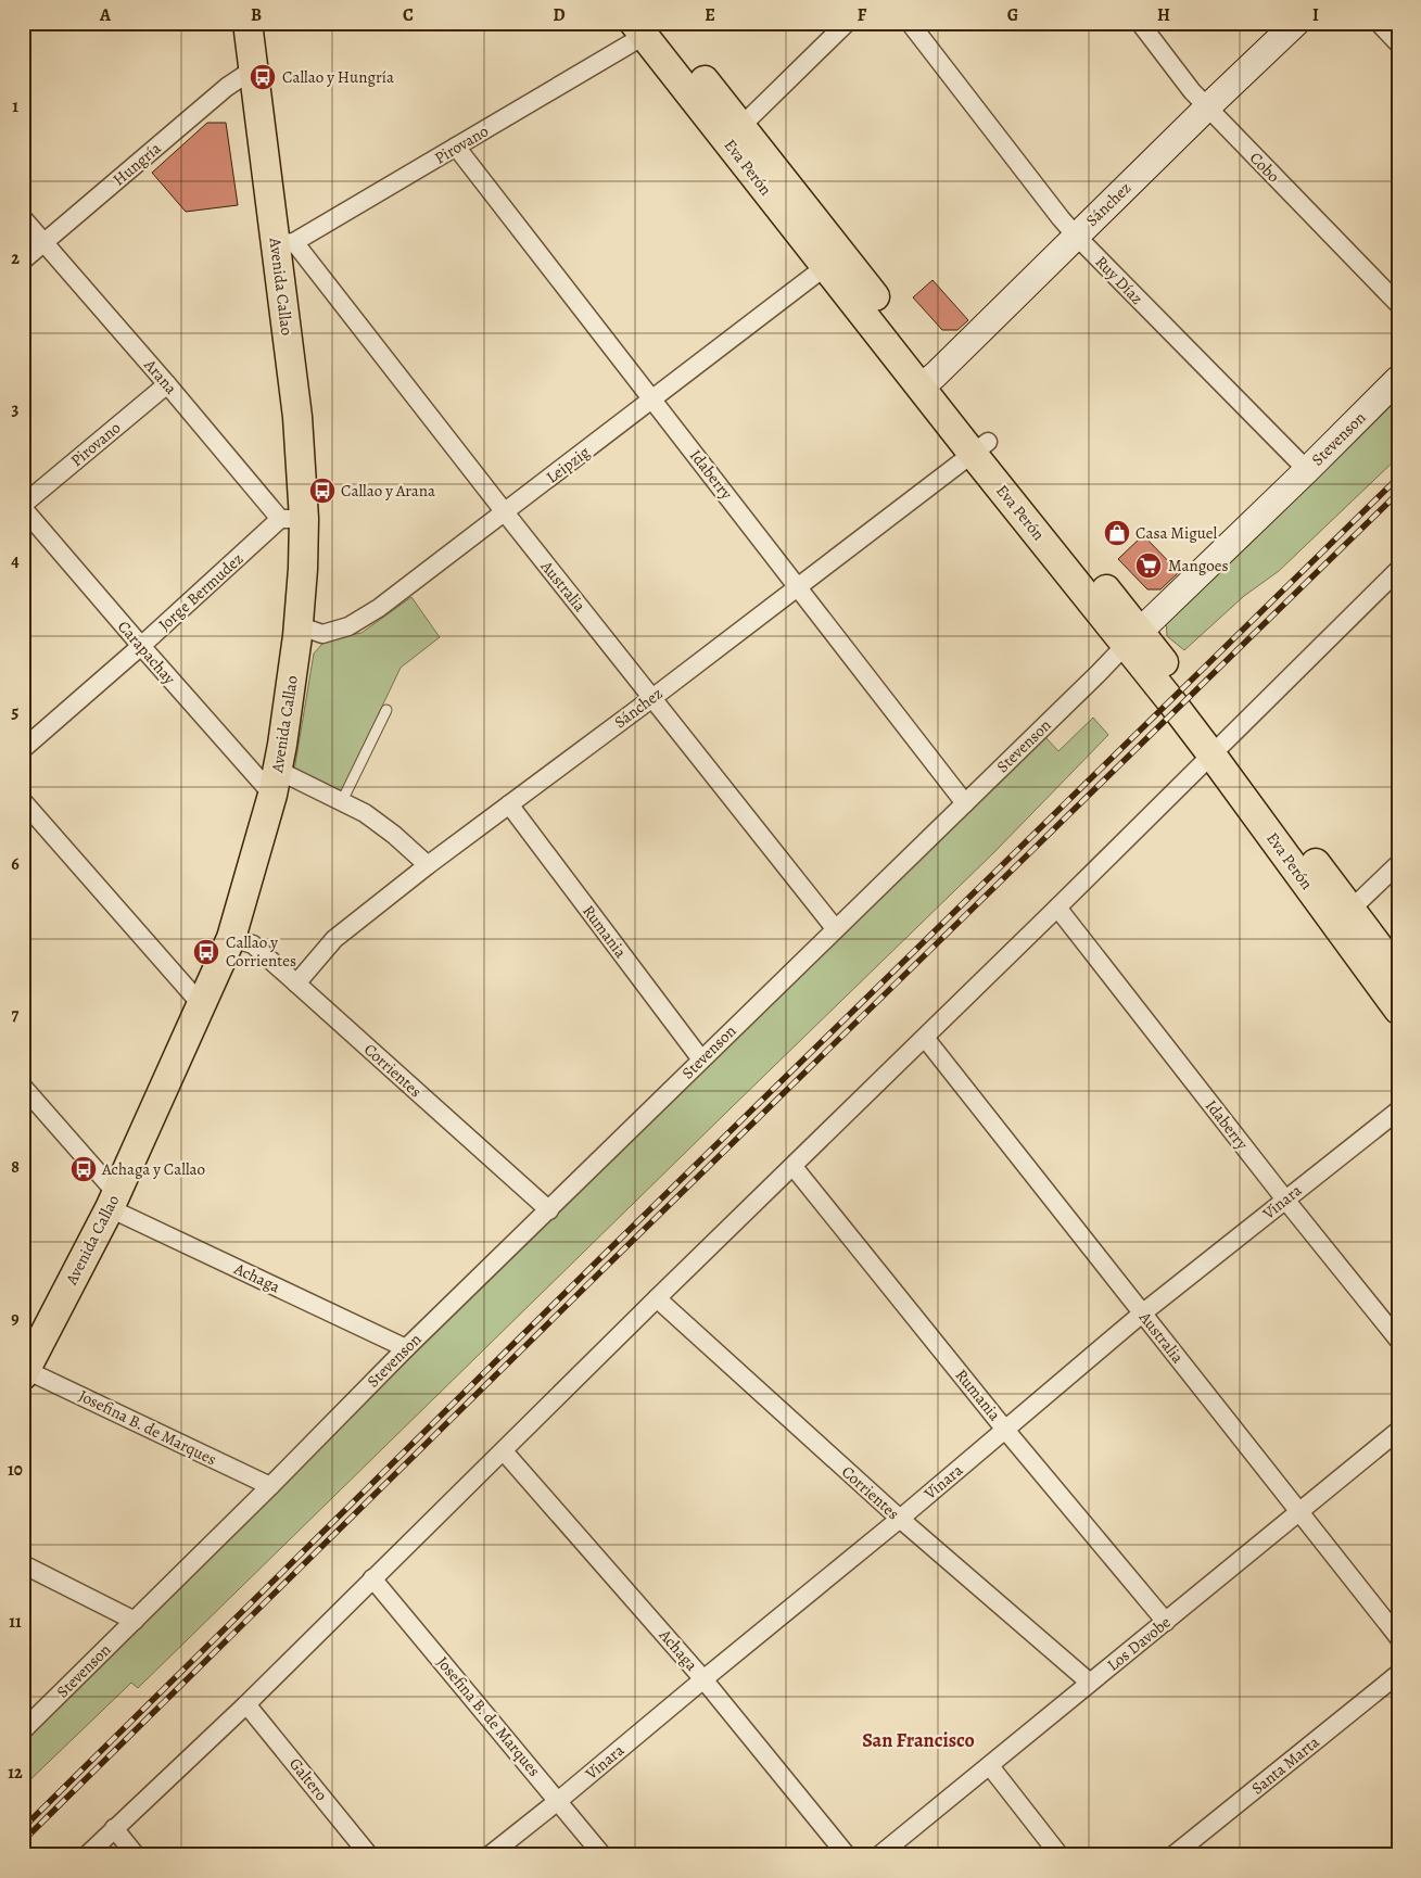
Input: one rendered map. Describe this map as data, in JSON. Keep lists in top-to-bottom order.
{
  "streets": {
    "main road": ["Eva Perón", "Avenida Callao"],
    "street": [
      "Pirovano",
      "Hungría",
      "Cobo",
      "Sánchez",
      "Ruy Díaz",
      "Arana",
      "Stevenson",
      "Leipzig",
      "Idaberry",
      "Australia",
      "Jorge Bermudez",
      "Carapachay",
      "Rumania",
      "Corrientes",
      "Vinara",
      "Achaga",
      "Josefina B. de Marques",
      "Los Davobe",
      "Santa Marta",
      "Galtero"
    ]
  },
  "crossings": [
    ["Pirovano", "Eva Perón"],
    ["Pirovano", "Avenida Callao"],
    ["Pirovano", "Arana"],
    ["Pirovano", "Idaberry"],
    ["Pirovano", "Australia"],
    ["Pirovano", "Carapachay"],
    ["Hungría", "Avenida Callao"],
    ["Hungría", "Arana"],
    ["Eva Perón", "Sánchez"],
    ["Eva Perón", "Stevenson"],
    ["Eva Perón", "Leipzig"],
    ["Cobo", "Sánchez"],
    ["Sánchez", "Ruy Díaz"],
    ["Sánchez", "Idaberry"],
    ["Sánchez", "Australia"],
    ["Sánchez", "Rumania"],
    ["Sánchez", "Corrientes"],
    ["Ruy Díaz", "Stevenson"],
    ["Avenida Callao", "Arana"],
    ["Avenida Callao", "Leipzig"],
    ["Avenida Callao", "Australia"],
    ["Avenida Callao", "Jorge Bermudez"],
    ["Avenida Callao", "Carapachay"],
    ["Avenida Callao", "Corrientes"],
    ["Avenida Callao", "Achaga"],
    ["Avenida Callao", "Josefina B. de Marques"],
    ["Arana", "Jorge Bermudez"],
    ["Stevenson", "Idaberry"],
    ["Stevenson", "Australia"],
    ["Stevenson", "Rumania"],
    ["Stevenson", "Corrientes"],
    ["Stevenson", "Achaga"],
    ["Stevenson", "Josefina B. de Marques"],
    ["Leipzig", "Idaberry"],
    ["Leipzig", "Australia"],
    ["Idaberry", "Vinara"],
    ["Australia", "Vinara"],
    ["Australia", "Los Davobe"],
    ["Jorge Bermudez", "Carapachay"],
    ["Rumania", "Vinara"],
    ["Rumania", "Los Davobe"],
    ["Corrientes", "Vinara"],
    ["Corrientes", "Los Davobe"],
    ["Vinara", "Achaga"],
    ["Vinara", "Josefina B. de Marques"]
  ],
  "districts": ["San Francisco"],
  "places": {
    "bus stop": [
      "Callao y Hungría",
      "Callao y Arana",
      "Callao y Corrientes",
      "Achaga y Callao"
    ],
    "shop": ["Casa Miguel"],
    "supermarket": ["Mangoes"]
  },
  "grid": {
    "columns": [
      "A",
      "B",
      "C",
      "D",
      "E",
      "F",
      "G",
      "H",
      "I"
    ],
    "rows": [
      "1",
      "2",
      "3",
      "4",
      "5",
      "6",
      "7",
      "8",
      "9",
      "10",
      "11",
      "12"
    ]
  }
}
